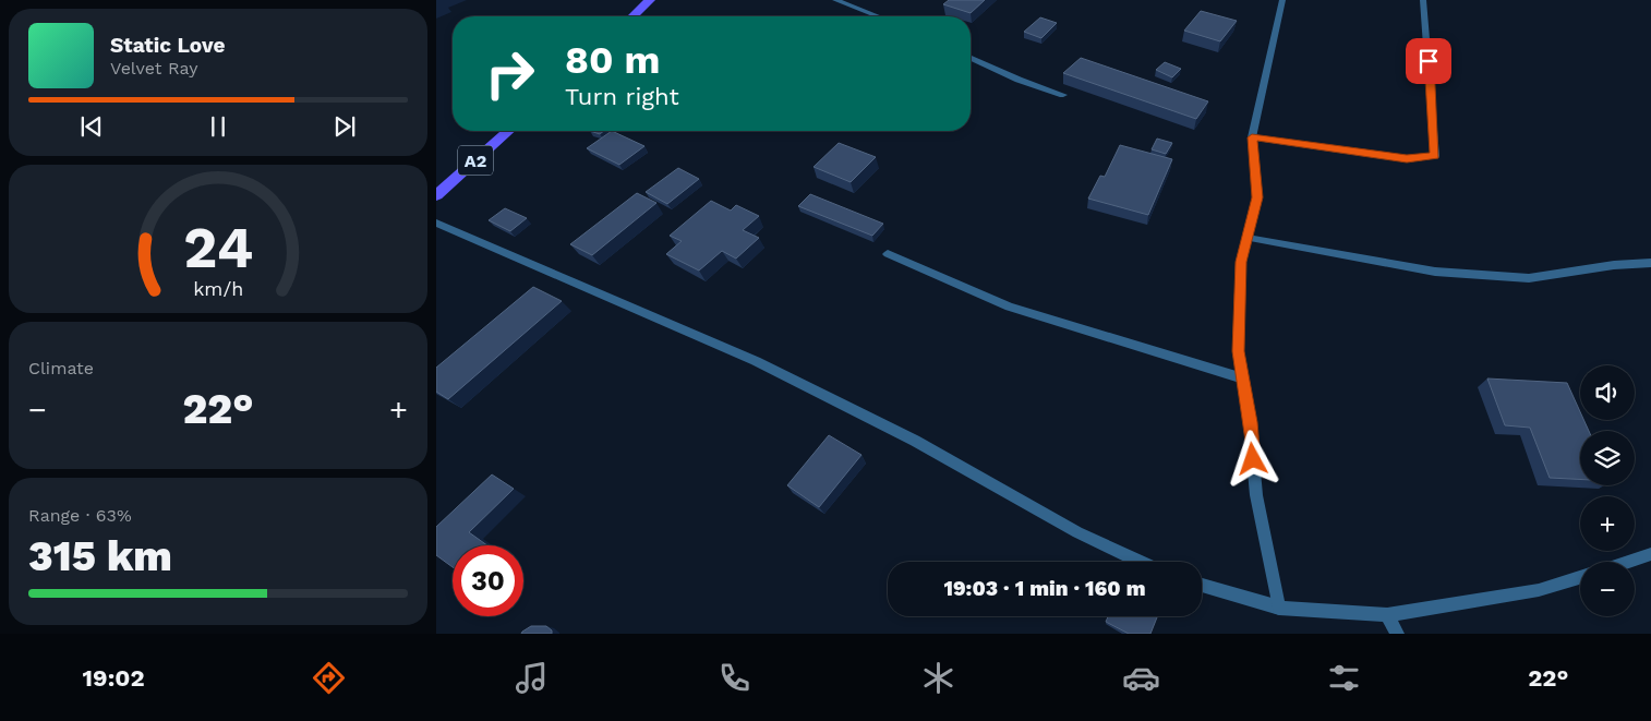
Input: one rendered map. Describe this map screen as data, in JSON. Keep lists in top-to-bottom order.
{
  "streets": {
    "main road": ["A2"]
  },
  "page": {
    "turn": ["80 m", "Turn right"],
    "song": ["Static Love", "Velvet Ray"],
    "tile": [
      "Climate",
      ["Range · 63%", "315 km"]
    ],
    "map_buttons": ["+", "−"],
    "heat": ["−", "22°", "+"],
    "limit": "30",
    "trip": "19:03 · 1 min · 160 m",
    "tabs": ["19:02", "22°"],
    "gauge": ["24", "km/h"]
  }
}
